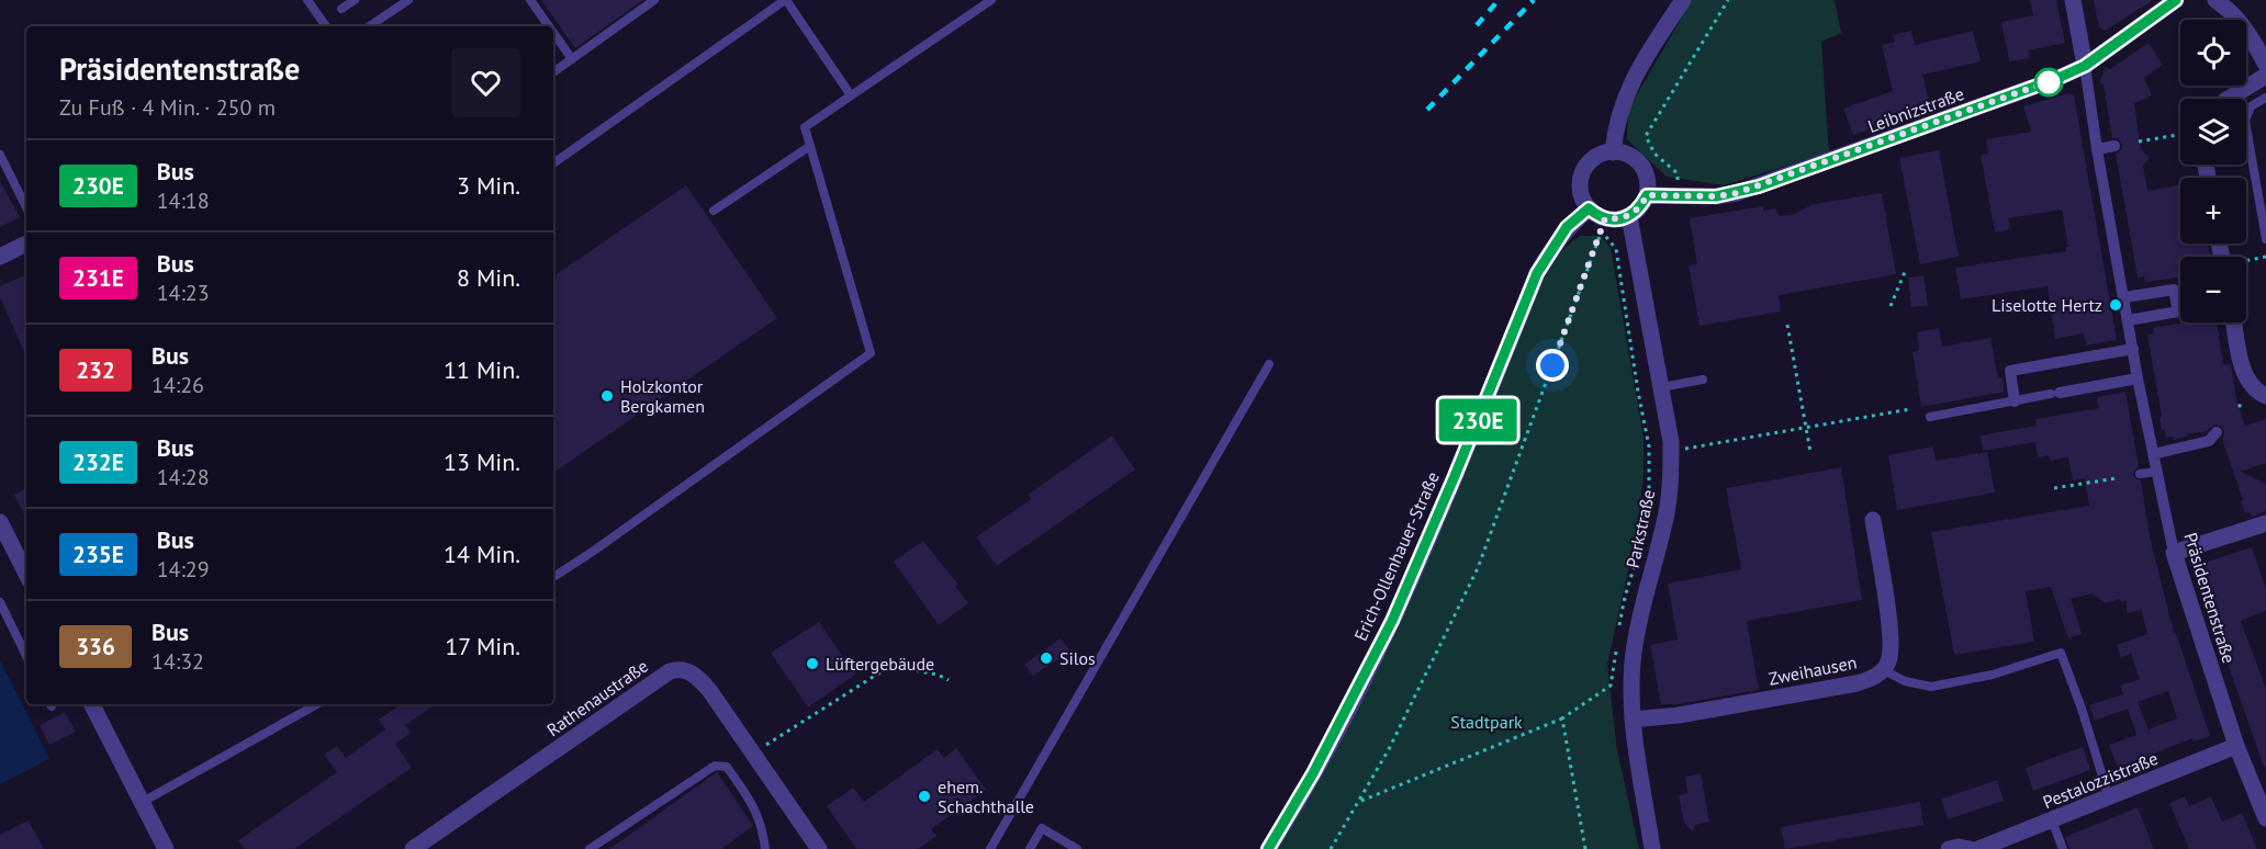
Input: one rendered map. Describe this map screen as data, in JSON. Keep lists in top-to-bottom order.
{
  "streets": {
    "street": [
      "Leibnizstraße",
      "Parkstraße",
      "Erich-Ollenhauer-Straße",
      "Präsidentenstraße",
      "Zweihausen",
      "Rathenaustraße",
      "Pestalozzistraße"
    ]
  },
  "crossings": [
    ["Leibnizstraße", "Parkstraße"],
    ["Leibnizstraße", "Erich-Ollenhauer-Straße"],
    ["Leibnizstraße", "Präsidentenstraße"],
    ["Parkstraße", "Erich-Ollenhauer-Straße"],
    ["Parkstraße", "Zweihausen"],
    ["Präsidentenstraße", "Pestalozzistraße"]
  ],
  "parks": ["Stadtpark"],
  "places": [
    "Liselotte Hertz",
    "Holzkontor Bergkamen",
    "Silos",
    "Lüftergebäude",
    "ehem. Schachthalle"
  ],
  "lines": ["bus line 230E"],
  "page": {
    "on_map": "230E",
    "map_buttons": ["+", "−"],
    "heading": ["Präsidentenstraße", "Zu Fuß · 4 Min. · 250 m"],
    "list": [
      {
        "mark": "230E",
        "name": "Bus",
        "note": "14:18",
        "value": "3 Min."
      },
      {
        "mark": "231E",
        "name": "Bus",
        "note": "14:23",
        "value": "8 Min."
      },
      {
        "mark": "232",
        "name": "Bus",
        "note": "14:26",
        "value": "11 Min."
      },
      {
        "mark": "232E",
        "name": "Bus",
        "note": "14:28",
        "value": "13 Min."
      },
      {
        "mark": "235E",
        "name": "Bus",
        "note": "14:29",
        "value": "14 Min."
      },
      {
        "mark": "336",
        "name": "Bus",
        "note": "14:32",
        "value": "17 Min."
      }
    ]
  }
}
